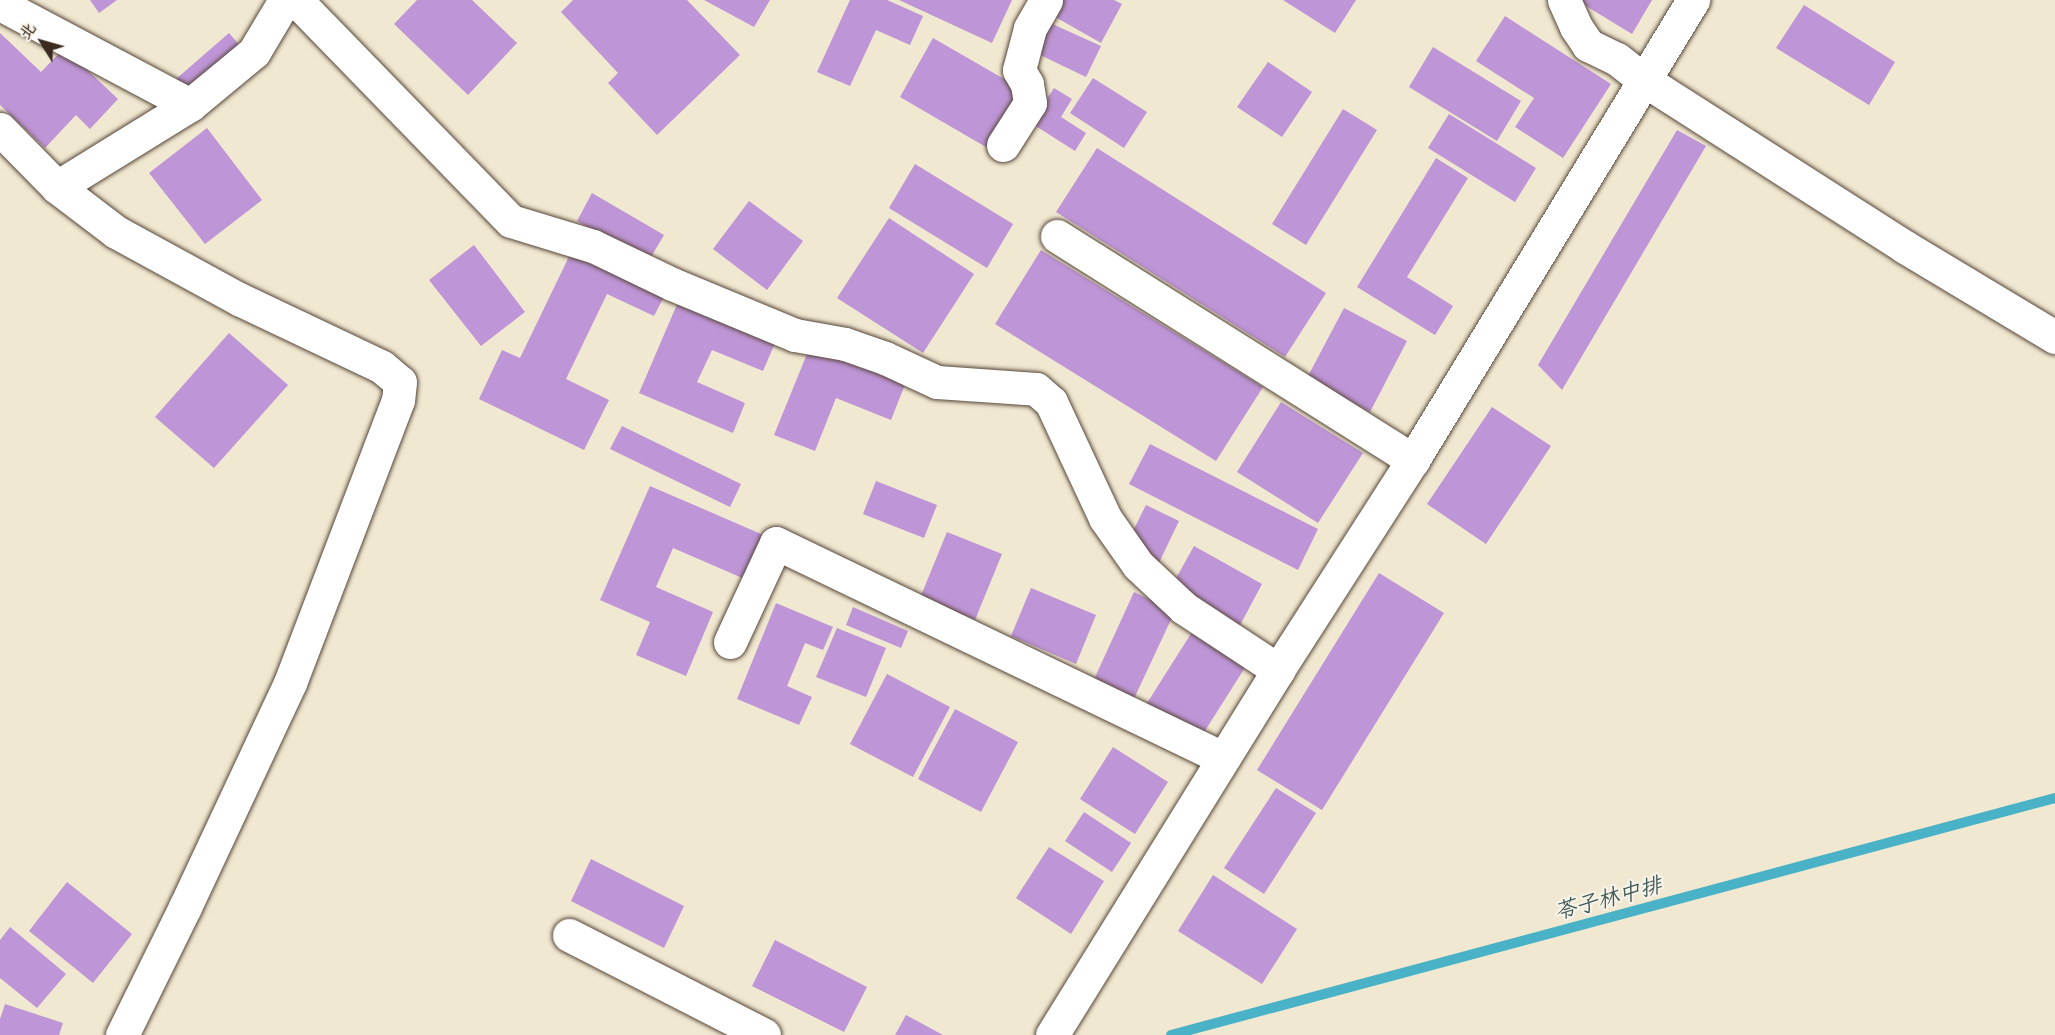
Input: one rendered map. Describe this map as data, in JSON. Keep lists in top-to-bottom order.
{
  "water": ["苓子林中排"],
  "north": "top left"
}
